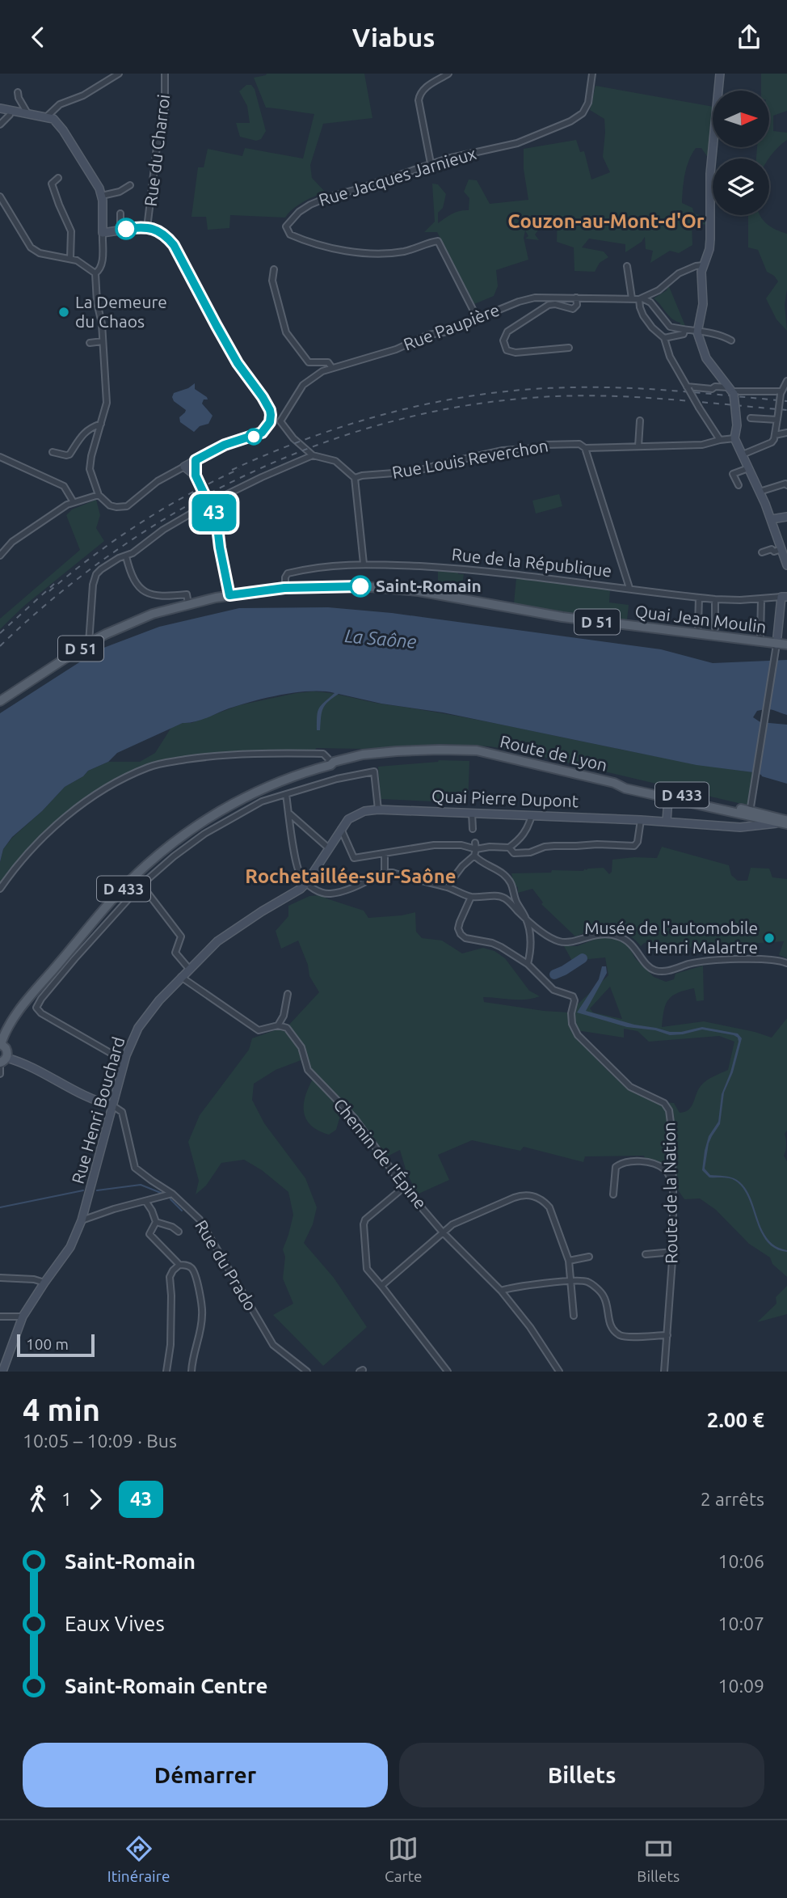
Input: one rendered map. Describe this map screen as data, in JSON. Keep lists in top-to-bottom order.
{
  "streets": {
    "main road": [
      "Quai Jean Moulin",
      "D 51",
      "Route de Lyon",
      "D 433",
      "Quai Pierre Dupont"
    ],
    "street": [
      "Rue du Charroi",
      "Rue Jacques Jarnieux",
      "Rue Paupière",
      "Rue Louis Reverchon",
      "Rue de la République",
      "Rue Henri Bouchard",
      "Chemin de l'Épine",
      "Route de la Nation",
      "Rue du Prado"
    ]
  },
  "crossings": [
    ["Rue Jacques Jarnieux", "Rue Paupière"],
    ["Rue de la République", "Quai Jean Moulin"],
    ["Rue de la République", "D 51"],
    ["Quai Jean Moulin", "D 51"],
    ["Route de Lyon", "Quai Pierre Dupont"],
    ["Quai Pierre Dupont", "Rue Henri Bouchard"],
    ["Rue Henri Bouchard", "Chemin de l'Épine"],
    ["Rue Henri Bouchard", "Rue du Prado"]
  ],
  "districts": ["Couzon-au-Mont-d'Or", "Rochetaillée-sur-Saône"],
  "water": ["La Saône"],
  "places": ["La Demeure du Chaos", "Saint-Romain", "Musée de l'automobile Henri Malartre"],
  "lines": ["bus line 43"],
  "scale_bar": "100 m",
  "north": "right",
  "page": {
    "header": "Viabus",
    "on_map": "43",
    "scale": "100 m",
    "heading": ["4 min", "10:05 – 10:09 · Bus", "2.00 €"],
    "legs": ["1", "43", "2 arrêts"],
    "list": [
      {
        "name": "Saint-Romain",
        "value": "10:06"
      },
      {
        "name": "Eaux Vives",
        "value": "10:07"
      },
      {
        "name": "Saint-Romain Centre",
        "value": "10:09"
      }
    ],
    "buttons": ["Démarrer", "Billets"],
    "tabs": ["Itinéraire", "Carte", "Billets"]
  }
}
